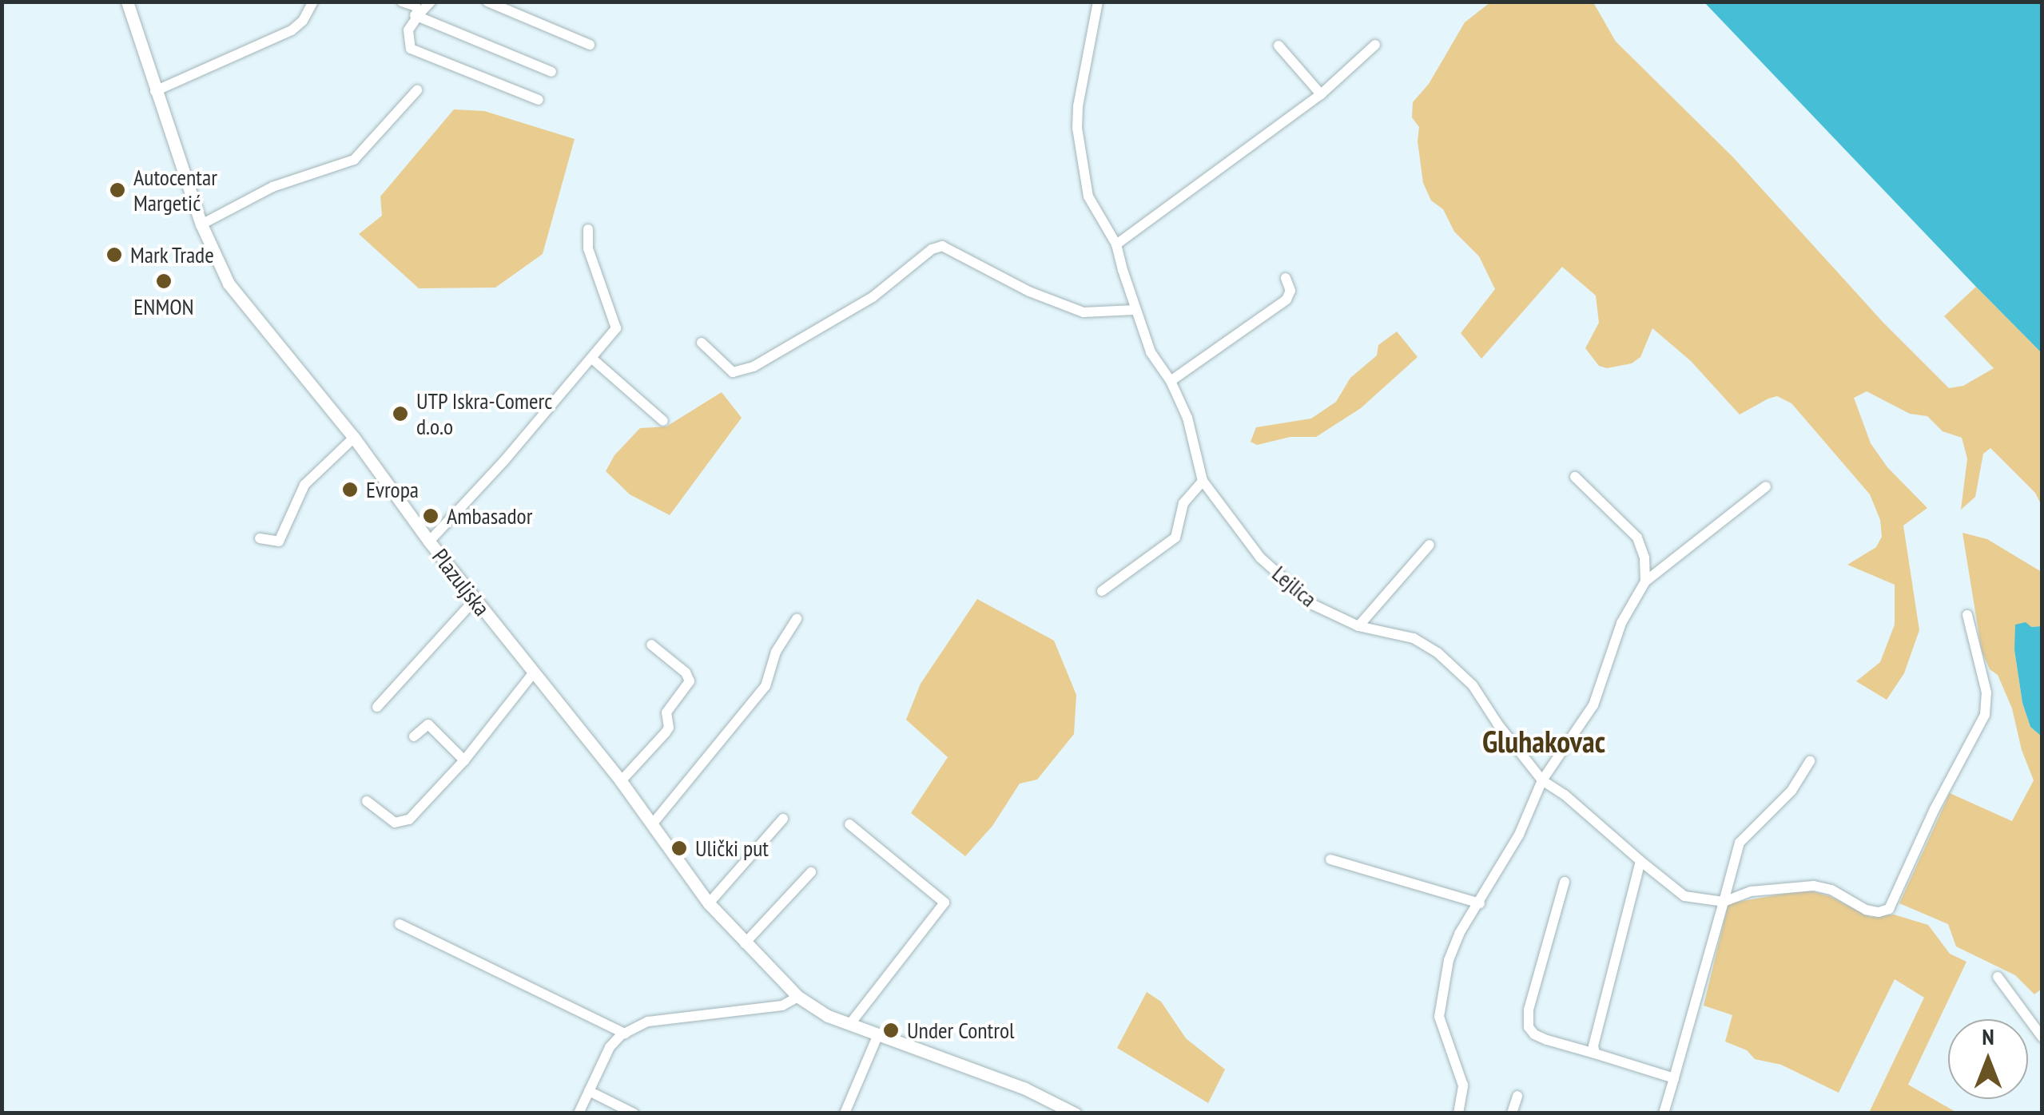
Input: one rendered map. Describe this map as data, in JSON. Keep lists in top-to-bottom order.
{
  "streets": {
    "main road": ["Plazuljska"],
    "street": ["Lejlica"]
  },
  "districts": ["Gluhakovac"],
  "places": [
    "Autocentar Margetić",
    "Mark Trade",
    "ENMON",
    "UTP Iskra-Comerc d.o.o",
    "Evropa",
    "Ambasador",
    "Ulički put",
    "Under Control"
  ],
  "north": "top"
}
